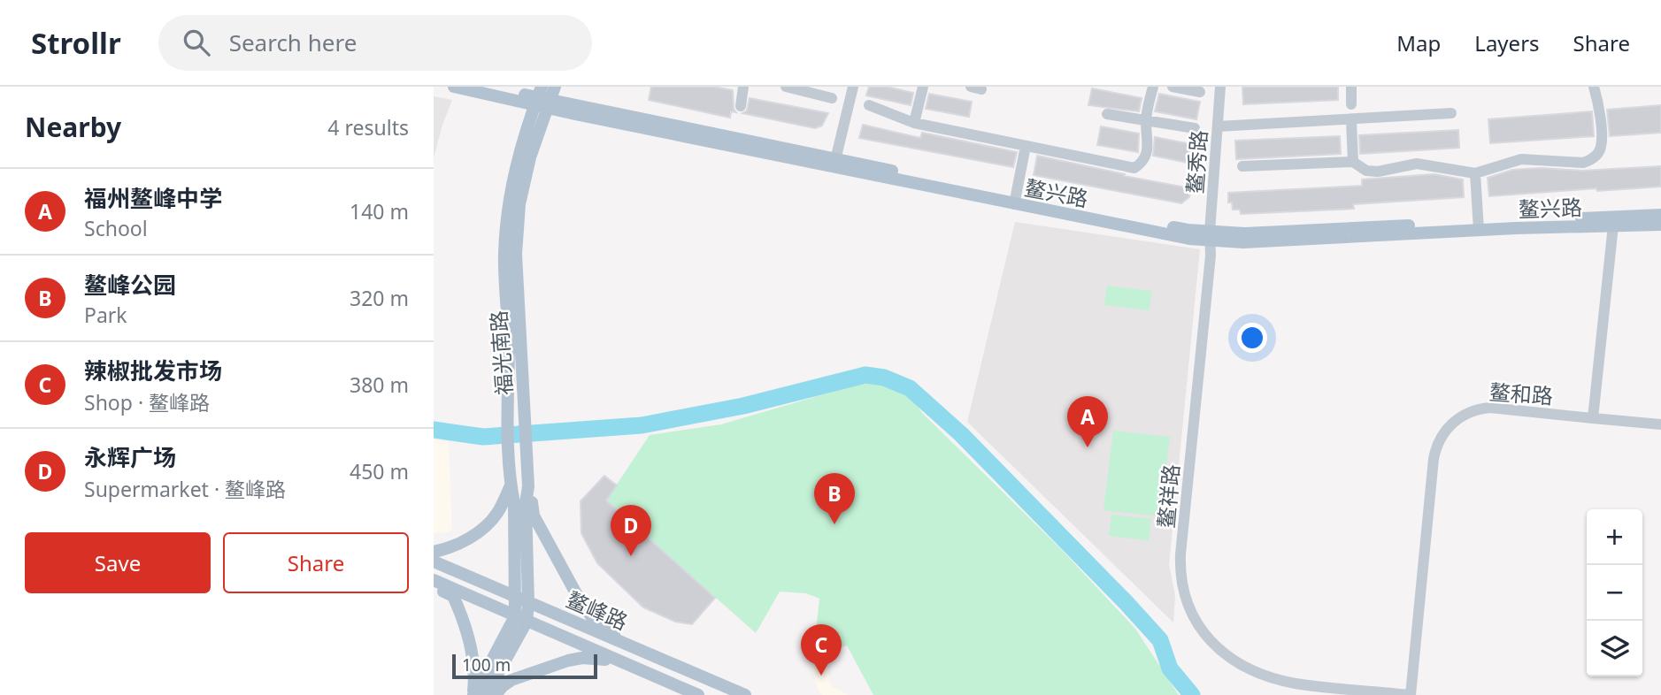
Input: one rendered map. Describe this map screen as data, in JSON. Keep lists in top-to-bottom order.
{
  "streets": {
    "main road": ["鳌兴路", "福光南路", "鳌峰路"],
    "street": ["鳌秀路", "鳌和路", "鳌祥路"]
  },
  "crossings": [
    ["鳌秀路", "鳌兴路"],
    ["鳌秀路", "鳌祥路"],
    ["鳌兴路", "福光南路"],
    ["鳌兴路", "鳌祥路"],
    ["福光南路", "鳌峰路"],
    ["鳌和路", "鳌祥路"]
  ],
  "scale_bar": "100 m",
  "page": {
    "header": "Strollr",
    "search": "Search here",
    "nav": ["Map", "Layers", "Share"],
    "heading": ["Nearby", "4 results"],
    "list": [
      {
        "mark": "A",
        "name": "福州鳌峰中学",
        "note": "School",
        "value": "140 m"
      },
      {
        "mark": "B",
        "name": "鳌峰公园",
        "note": "Park",
        "value": "320 m"
      },
      {
        "mark": "C",
        "name": "辣椒批发市场",
        "note": "Shop · 鳌峰路",
        "value": "380 m"
      },
      {
        "mark": "D",
        "name": "永辉广场",
        "note": "Supermarket · 鳌峰路",
        "value": "450 m"
      }
    ],
    "pins": [
      "A",
      "B",
      "D",
      "C"
    ],
    "map_buttons": ["+", "−"],
    "buttons": ["Save", "Share"],
    "scale": "100 m"
  }
}
